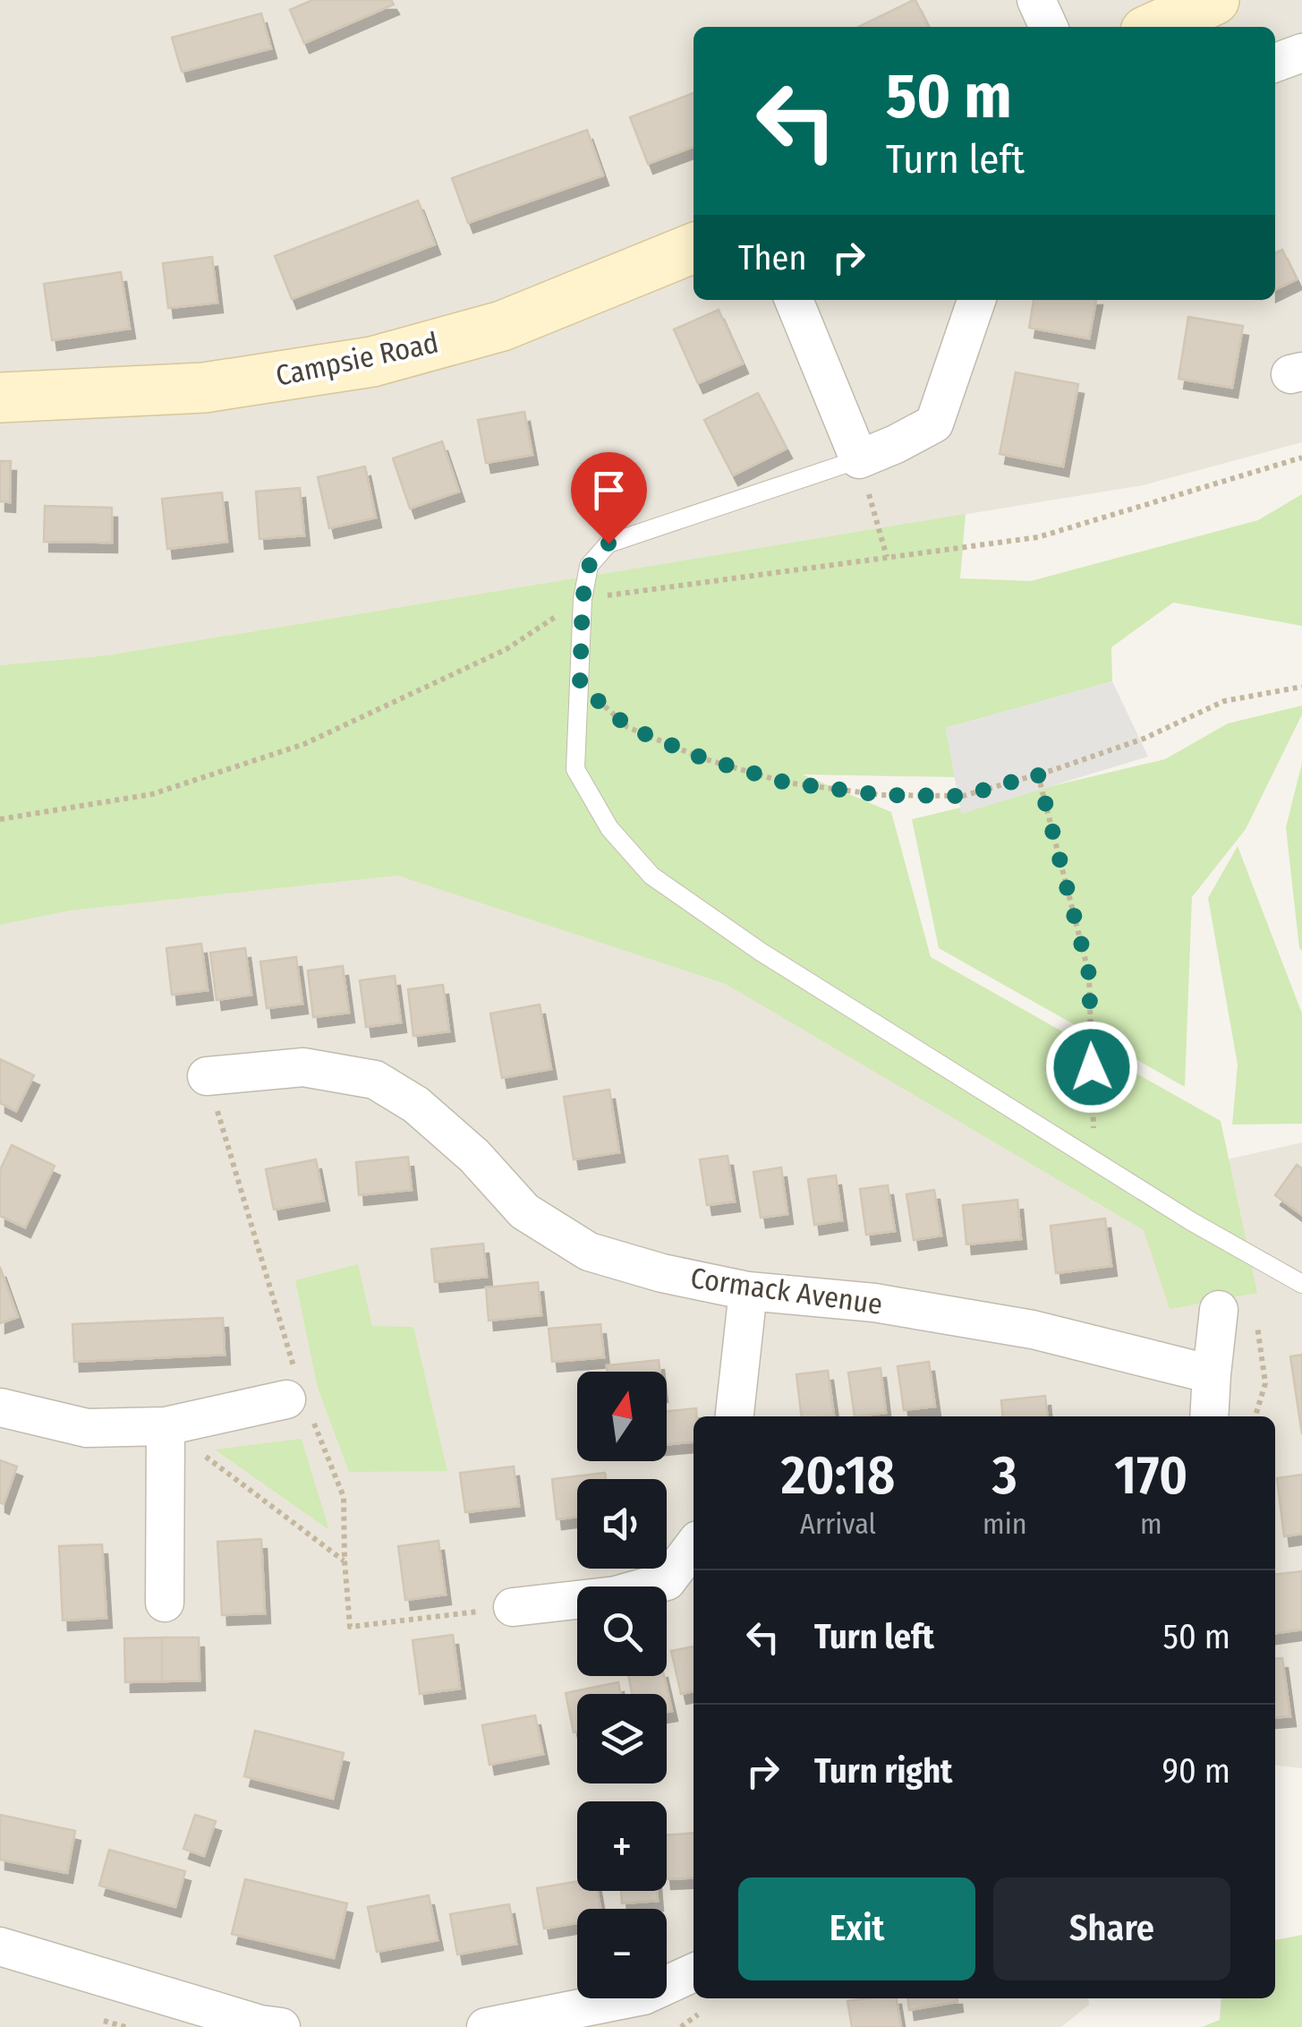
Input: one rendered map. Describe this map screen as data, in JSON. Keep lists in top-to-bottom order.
{
  "streets": {
    "main road": ["Campsie Road"],
    "street": ["Cormack Avenue"]
  },
  "north": "top",
  "page": {
    "turn": ["50 m", "Turn left"],
    "then": "Then",
    "map_buttons": ["+", "−"],
    "eta": [
      "20:18",
      "Arrival",
      "3",
      "min",
      "170",
      "m"
    ],
    "list": [
      {
        "name": "Turn left",
        "value": "50 m"
      },
      {
        "name": "Turn right",
        "value": "90 m"
      }
    ],
    "buttons": ["Exit", "Share"]
  }
}
